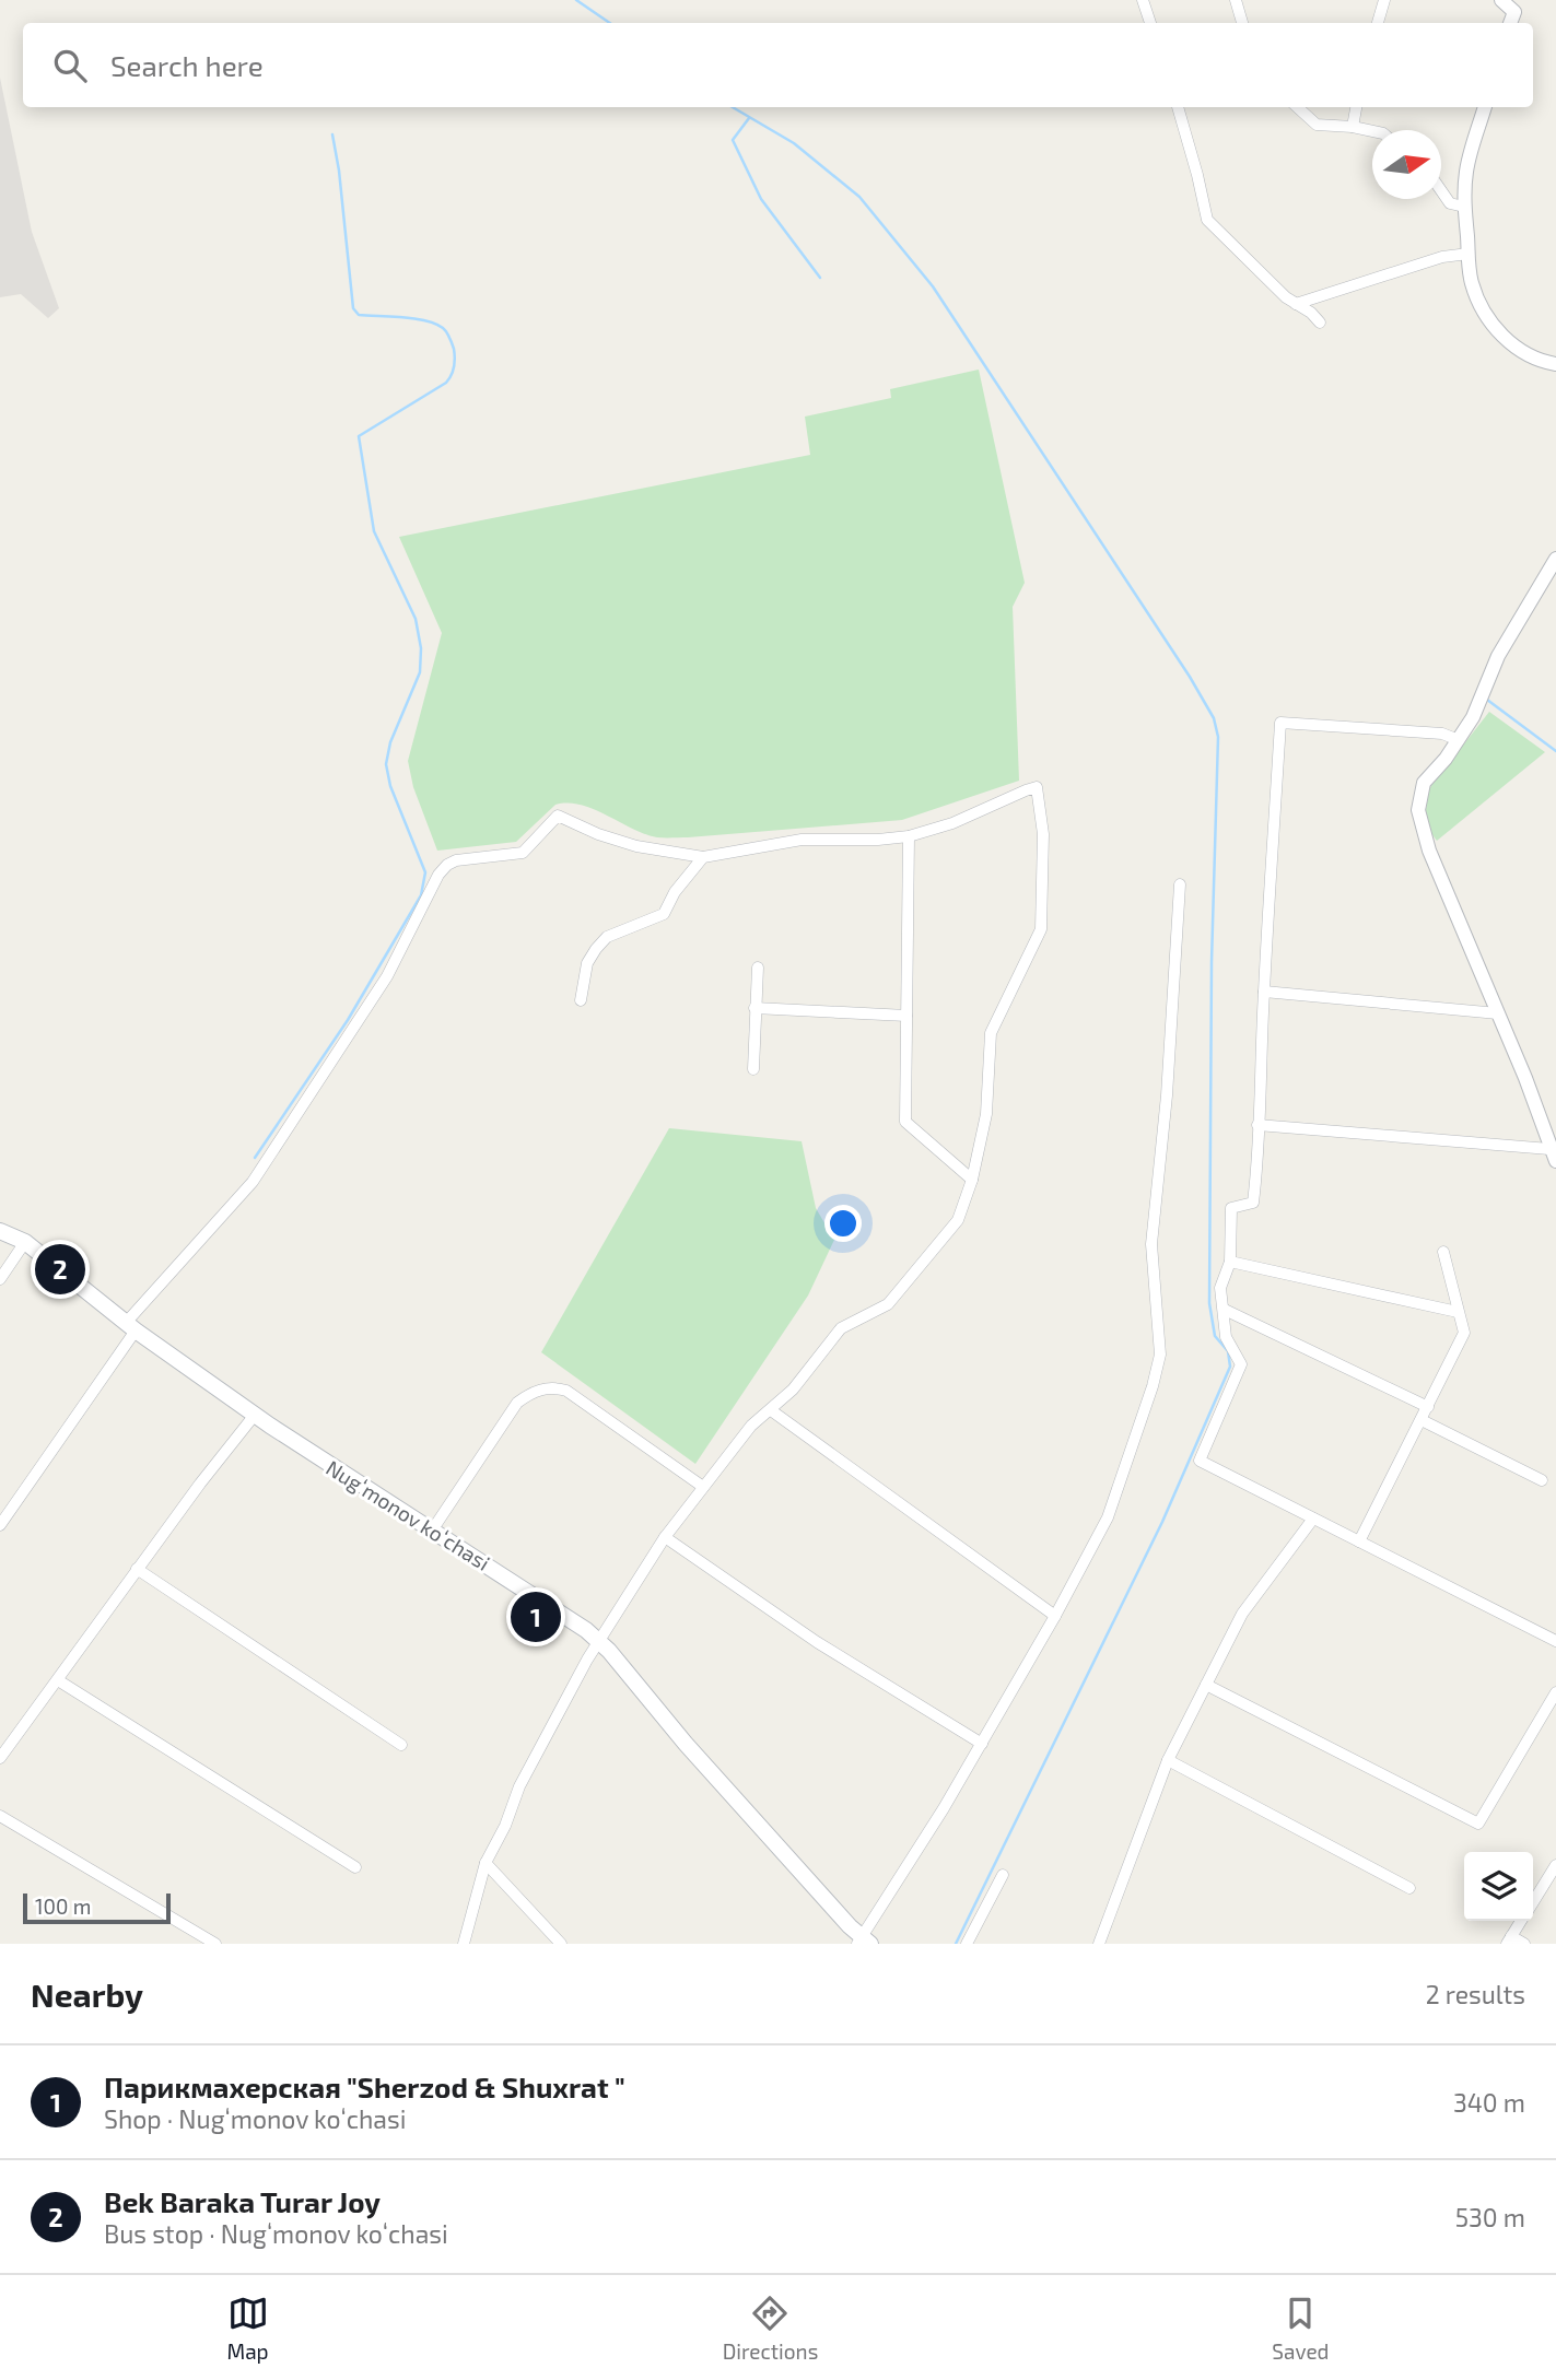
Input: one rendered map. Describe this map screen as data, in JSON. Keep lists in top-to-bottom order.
{
  "streets": {
    "main road": ["Nugʻmonov koʻchasi"]
  },
  "scale_bar": "100 m",
  "north": "right",
  "page": {
    "search": "Search here",
    "pins": ["2", "1"],
    "scale": "100 m",
    "heading": ["Nearby", "2 results"],
    "list": [
      {
        "mark": "1",
        "name": "Парикмахерская \"Sherzod & Shuxrat \"",
        "note": "Shop · Nugʻmonov koʻchasi",
        "value": "340 m"
      },
      {
        "mark": "2",
        "name": "Bek Baraka Turar Joy",
        "note": "Bus stop · Nugʻmonov koʻchasi",
        "value": "530 m"
      }
    ],
    "nav": ["Map", "Directions", "Saved"]
  }
}
